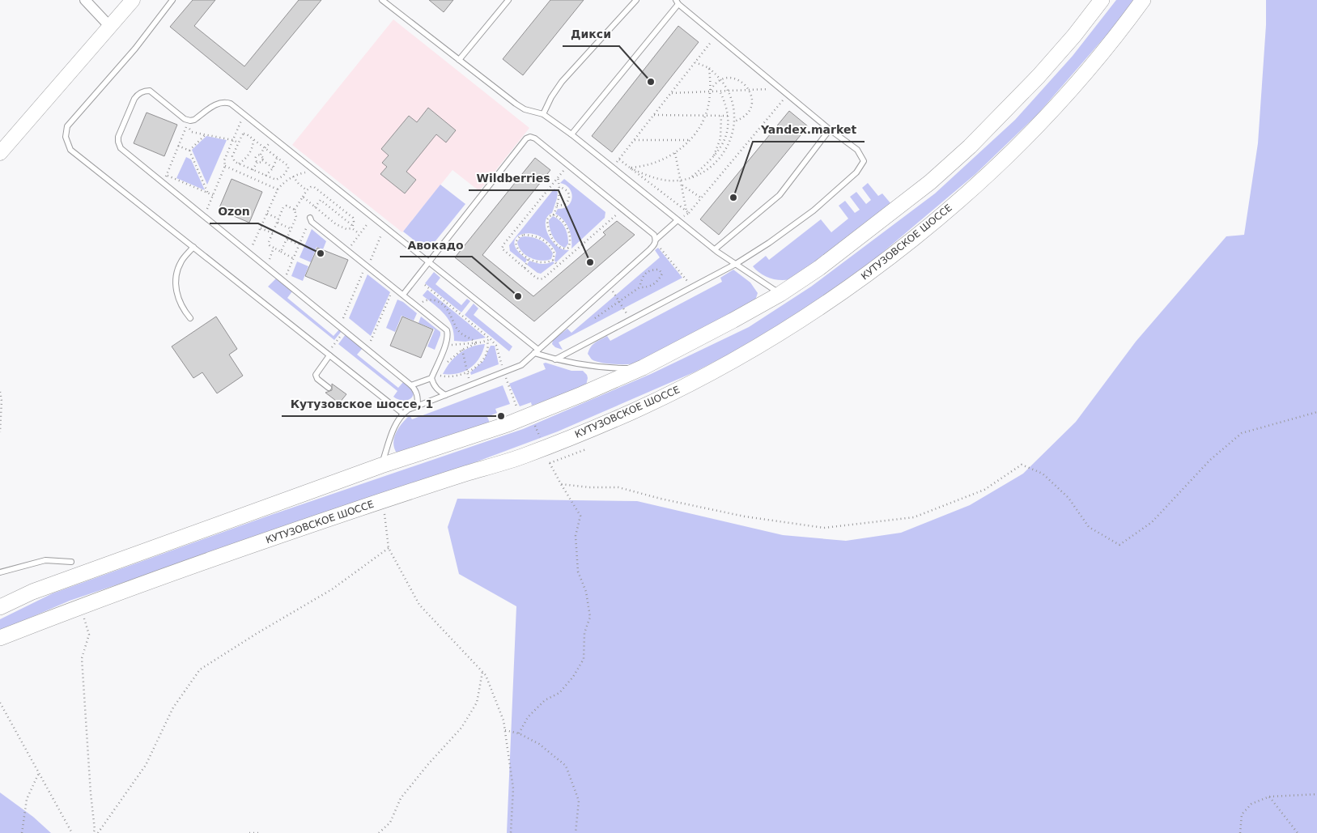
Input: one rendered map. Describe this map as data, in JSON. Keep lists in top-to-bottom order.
{
  "streets": {
    "main road": ["КУТУЗОВСКОЕ ШОССЕ"]
  },
  "places": [
    "Дикси",
    "Yandex.market",
    "Ozon",
    "Wildberries",
    "Авокадо",
    "Кутузовское шоссе, 1"
  ]
}
